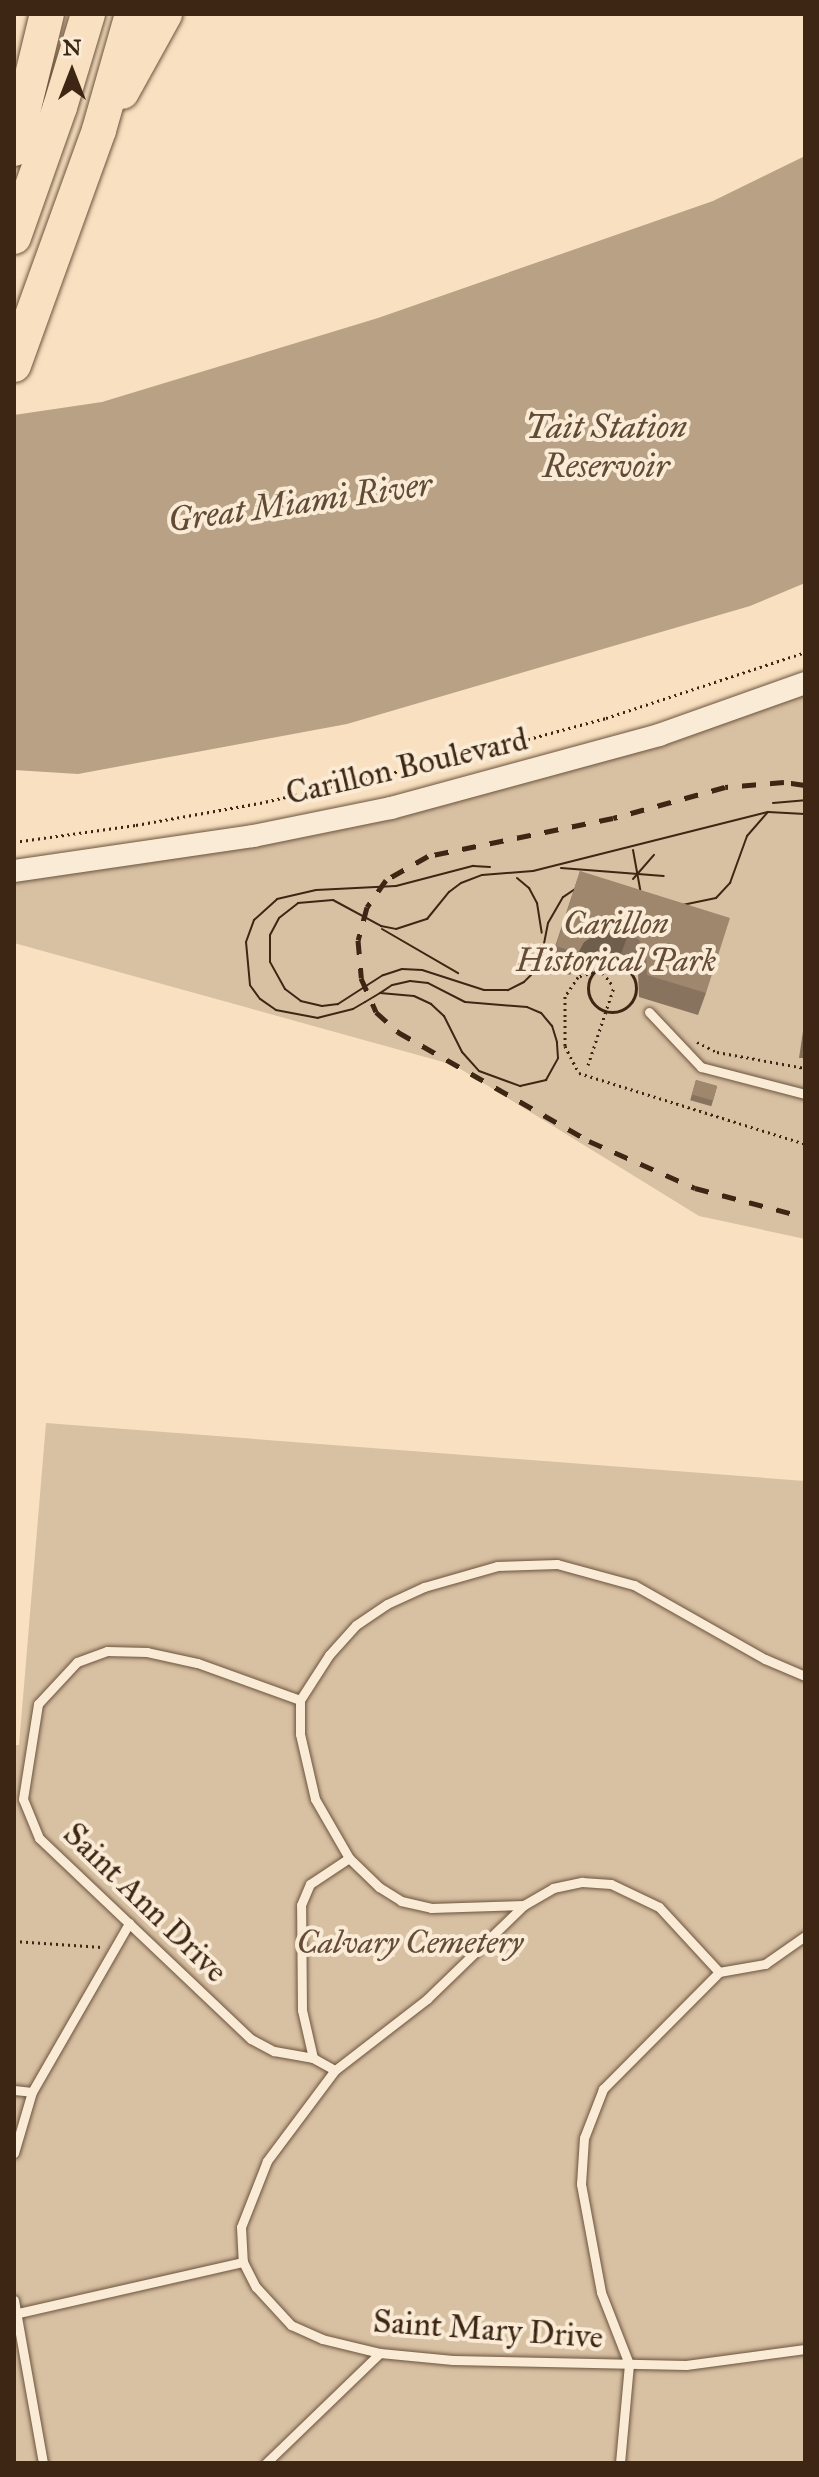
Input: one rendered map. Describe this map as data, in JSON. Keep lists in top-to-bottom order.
{
  "streets": {
    "street": ["Carillon Boulevard"],
    "lane": ["Saint Ann Drive", "Saint Mary Drive"]
  },
  "water": ["Tait Station Reservoir", "Great Miami River"],
  "parks": ["Carillon Historical Park", "Calvary Cemetery"],
  "north": "top"
}
